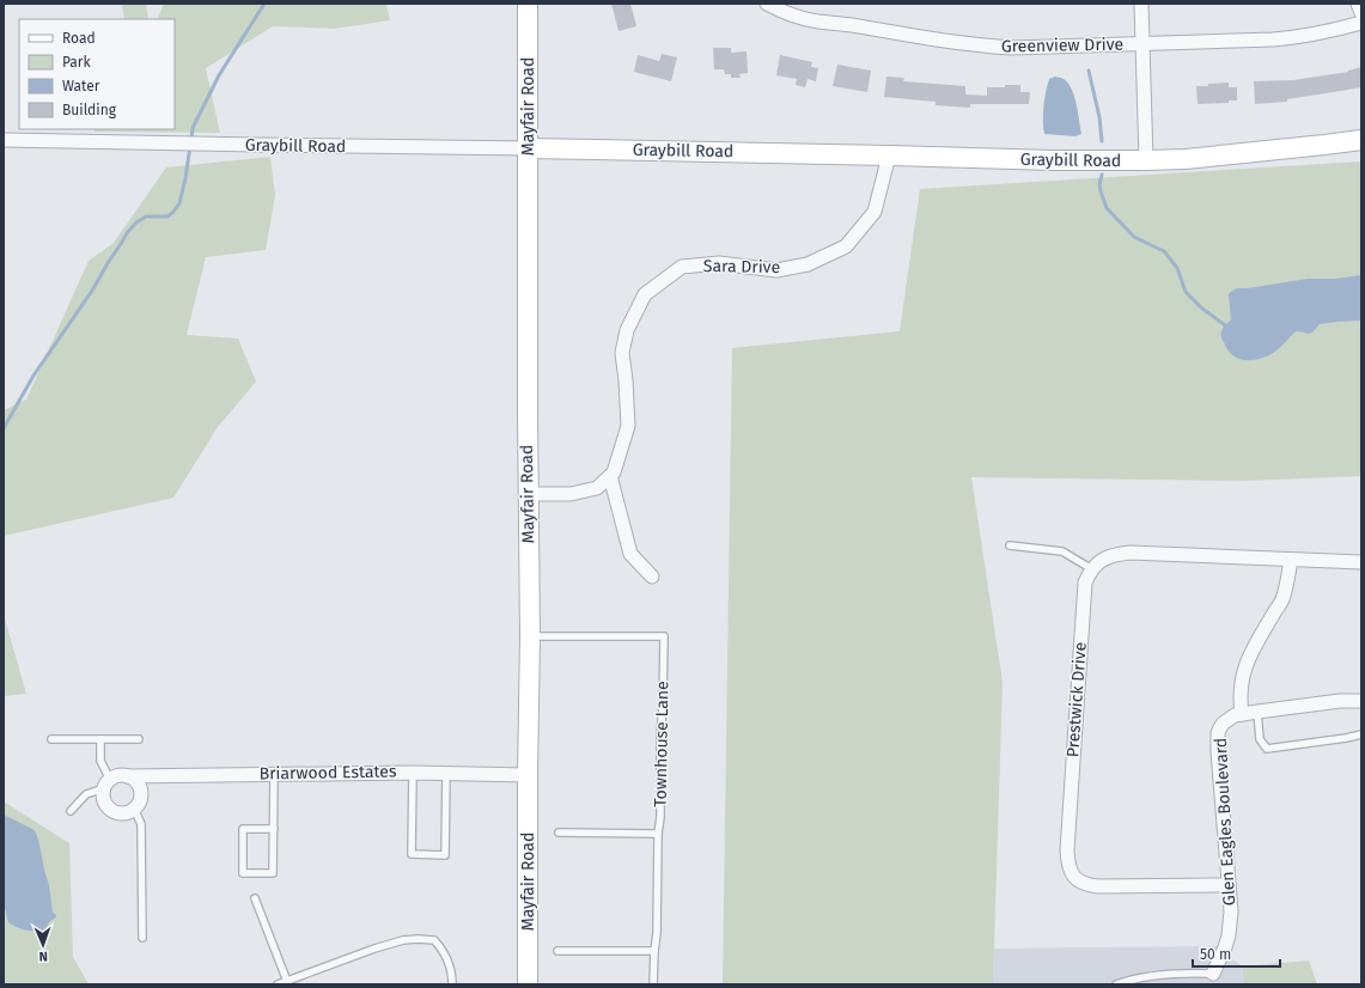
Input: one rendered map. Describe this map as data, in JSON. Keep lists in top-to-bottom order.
{
  "streets": {
    "street": [
      "Greenview Drive",
      "Mayfair Road",
      "Graybill Road",
      "Sara Drive",
      "Prestwick Drive",
      "Briarwood Estates",
      "Glen Eagles Boulevard"
    ],
    "lane": ["Townhouse Lane"]
  },
  "crossings": [
    ["Mayfair Road", "Graybill Road"],
    ["Mayfair Road", "Townhouse Lane"],
    ["Mayfair Road", "Briarwood Estates"],
    ["Graybill Road", "Sara Drive"],
    ["Prestwick Drive", "Glen Eagles Boulevard"]
  ],
  "legend": [
    "Road",
    "Park",
    "Water",
    "Building"
  ],
  "scale_bar": "50 m",
  "north": "bottom"
}
